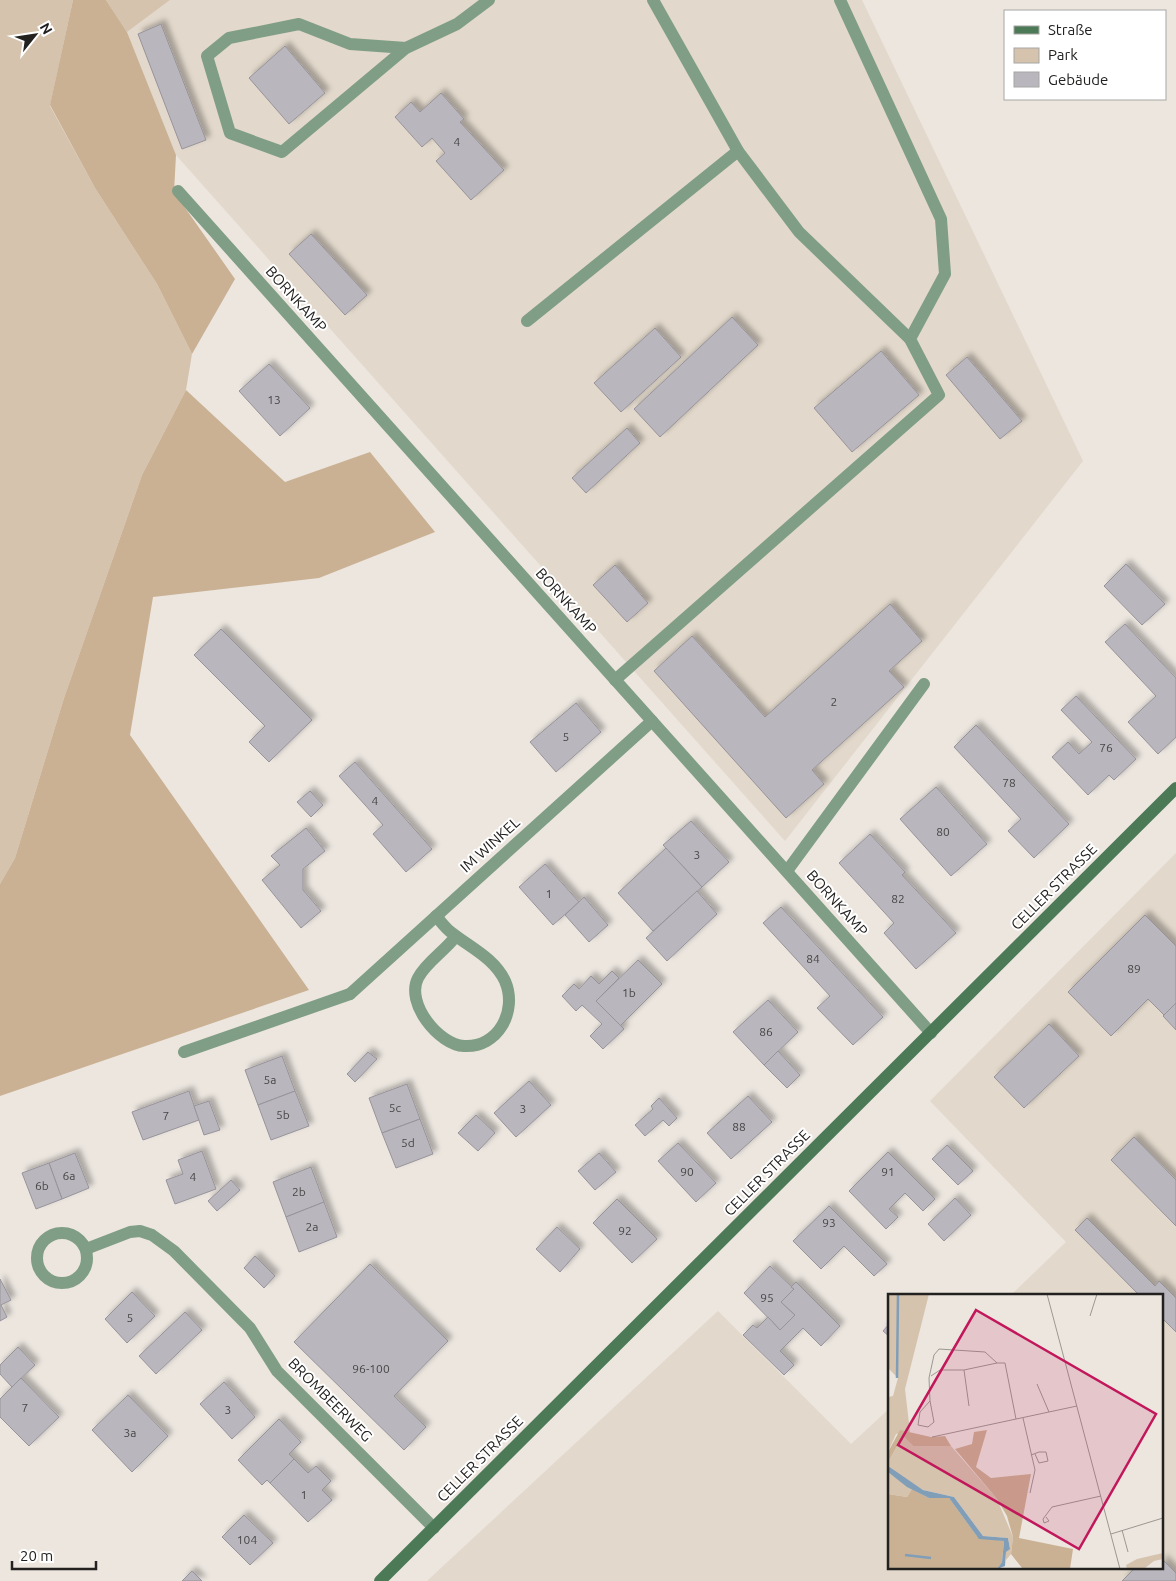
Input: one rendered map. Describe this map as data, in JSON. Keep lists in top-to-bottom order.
{
  "streets": {
    "main road": ["CELLER STRASSE"],
    "street": ["BORNKAMP", "IM WINKEL", "BROMBEERWEG"]
  },
  "crossings": [
    ["BORNKAMP", "IM WINKEL"],
    ["BORNKAMP", "CELLER STRASSE"],
    ["CELLER STRASSE", "BROMBEERWEG"]
  ],
  "house_numbers": [
    "4",
    "13",
    "2",
    "5",
    "76",
    "78",
    "4",
    "80",
    "3",
    "1",
    "82",
    "84",
    "89",
    "1b",
    "86",
    "5a",
    "5c",
    "3",
    "5b",
    "7",
    "88",
    "5d",
    "90",
    "91",
    "6a",
    "4",
    "6b",
    "2b",
    "93",
    "2a",
    "92",
    "95",
    "5",
    "96-100",
    "7",
    "3",
    "3a",
    "1",
    "104"
  ],
  "legend": ["Straße", "Park", "Gebäude"],
  "scale_bar": "20 m",
  "north": "top right"
}
